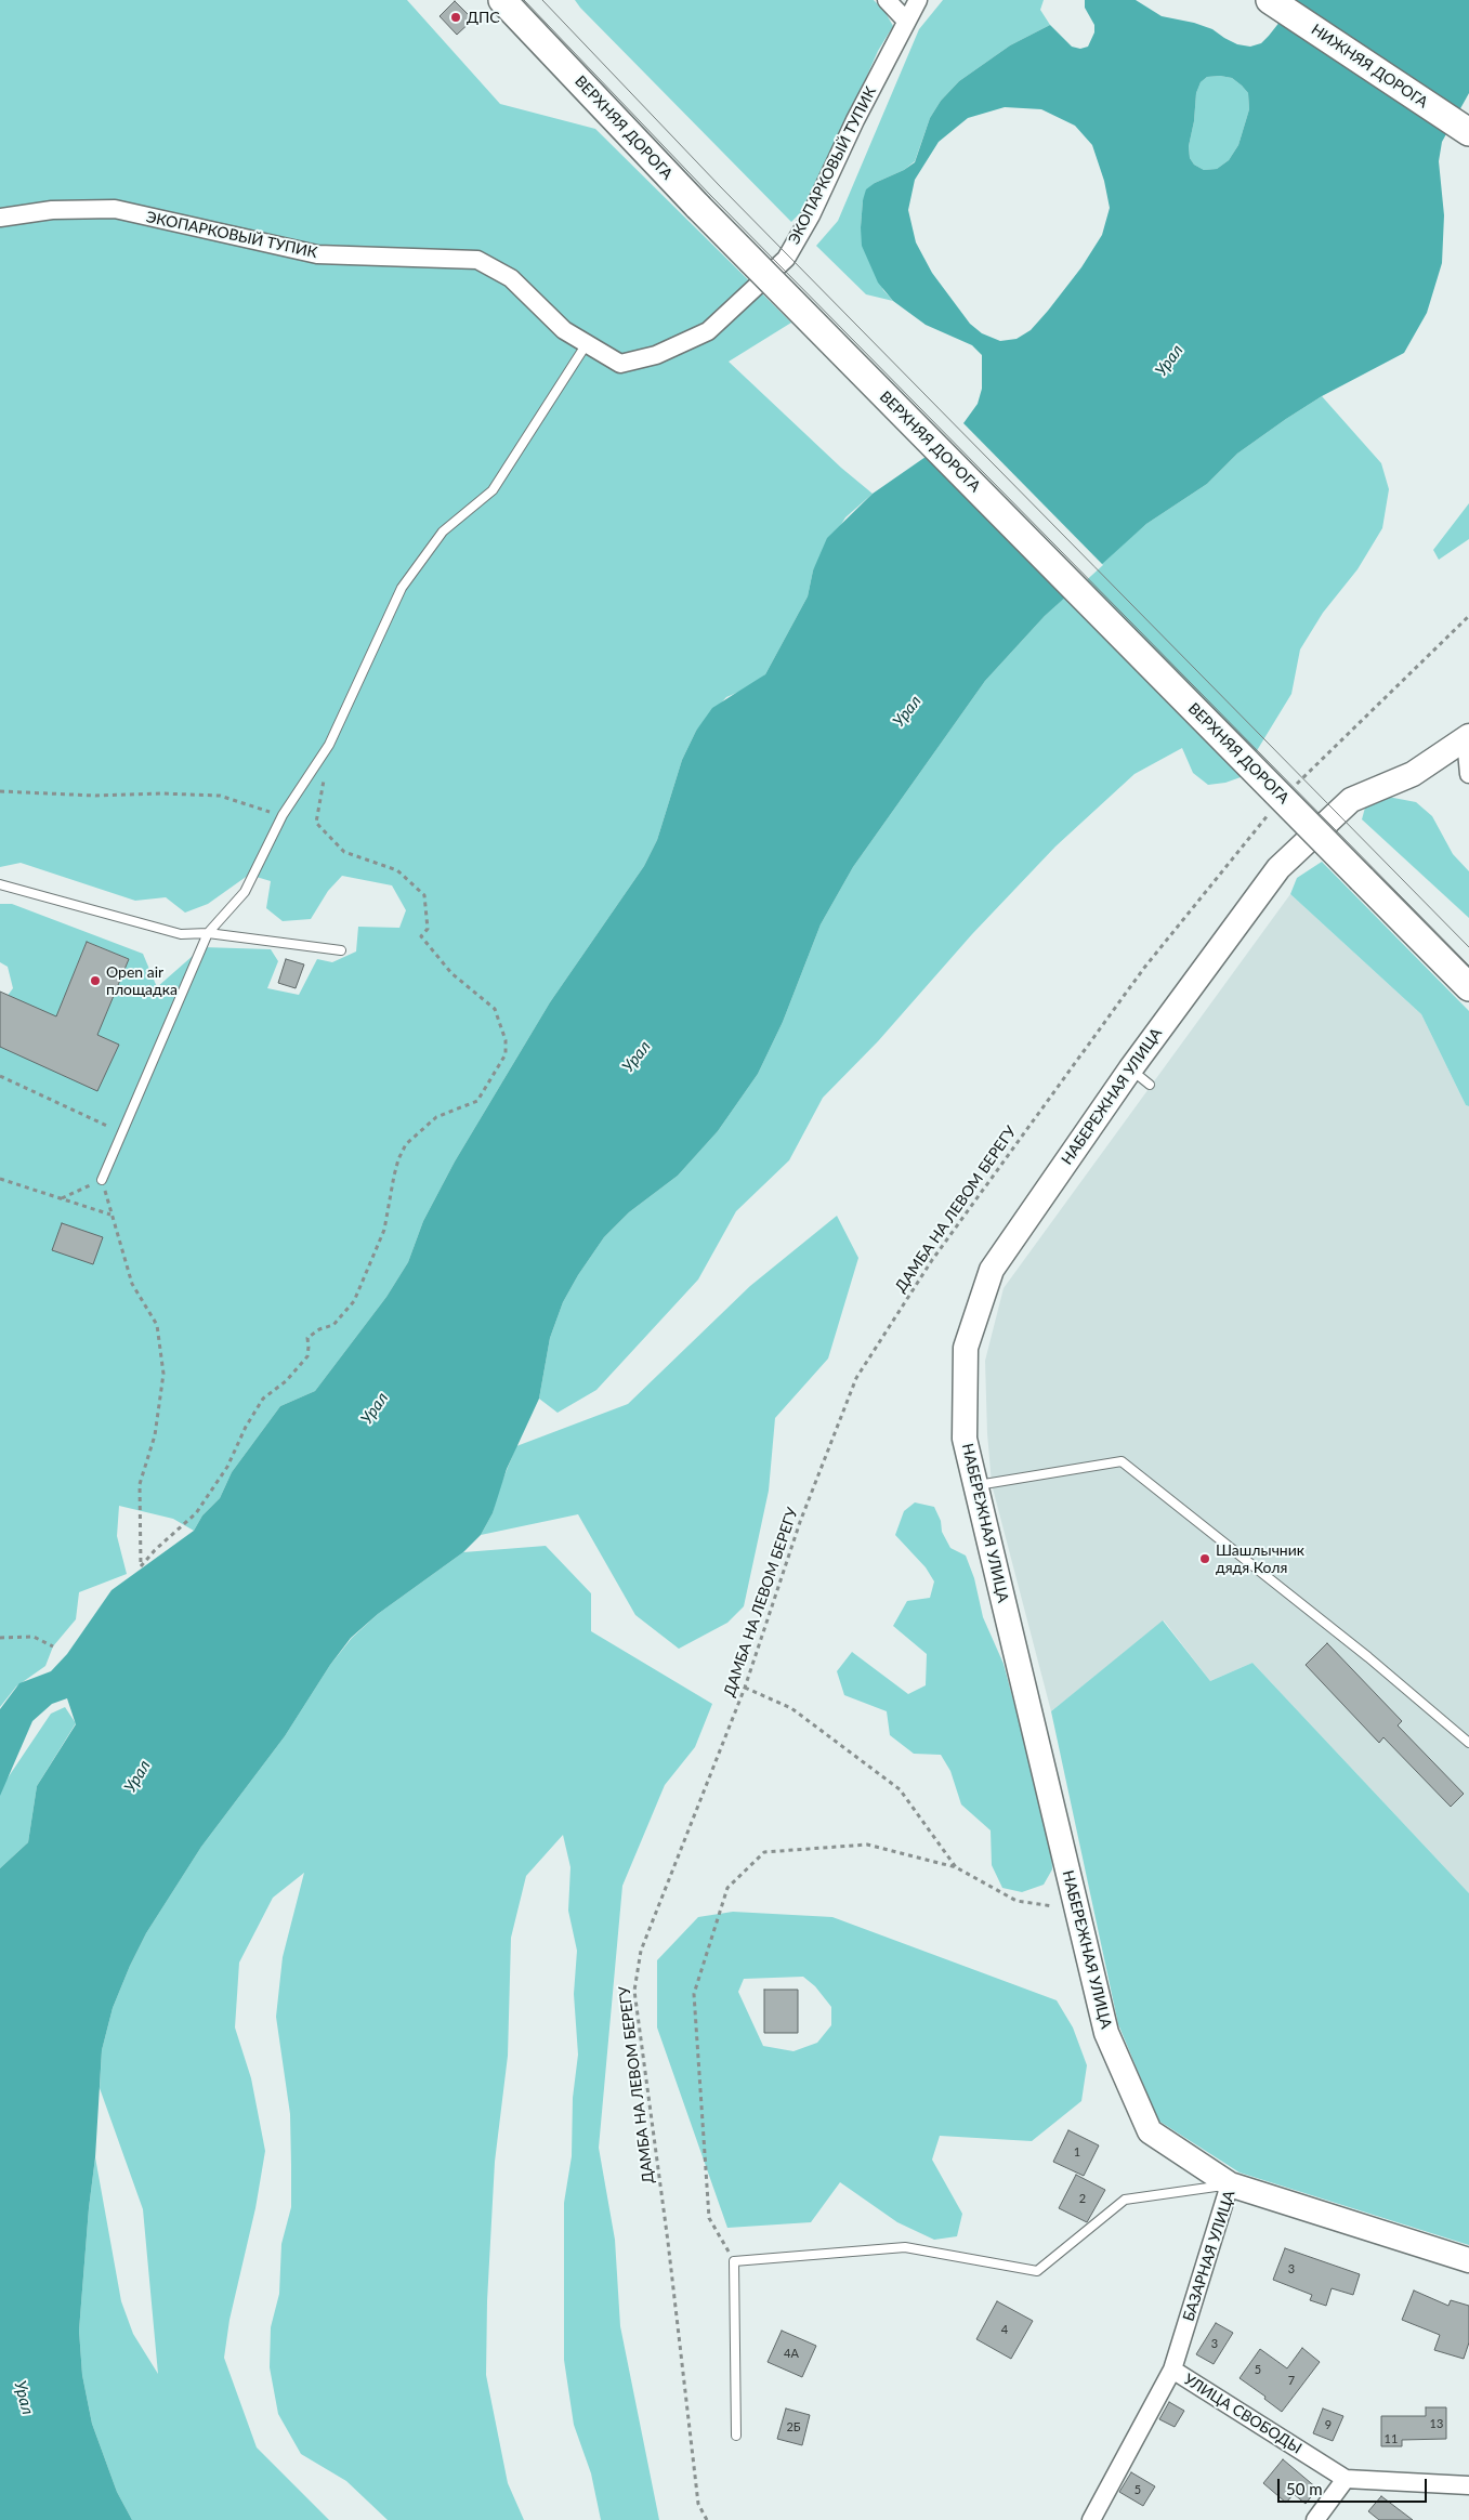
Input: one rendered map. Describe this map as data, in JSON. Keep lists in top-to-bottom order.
{
  "streets": {
    "main road": [
      "НИЖНЯЯ ДОРОГА",
      "ВЕРХНЯЯ ДОРОГА",
      "НАБЕРЕЖНАЯ УЛИЦА",
      "БАЗАРНАЯ УЛИЦА"
    ],
    "street": ["ЭКОПАРКОВЫЙ ТУПИК", "УЛИЦА СВОБОДЫ"],
    "path": ["ДАМБА НА ЛЕВОМ БЕРЕГУ"]
  },
  "crossings": [
    ["НАБЕРЕЖНАЯ УЛИЦА", "БАЗАРНАЯ УЛИЦА"],
    ["БАЗАРНАЯ УЛИЦА", "УЛИЦА СВОБОДЫ"]
  ],
  "water": ["Урал"],
  "places": ["ДПС", "Open air площадка", "Шашлычник дядя Коля"],
  "house_numbers": [
    "1",
    "2",
    "3",
    "4",
    "3",
    "4А",
    "5",
    "7",
    "13",
    "9",
    "2Б",
    "11",
    "5"
  ],
  "scale_bar": "50 m"
}
